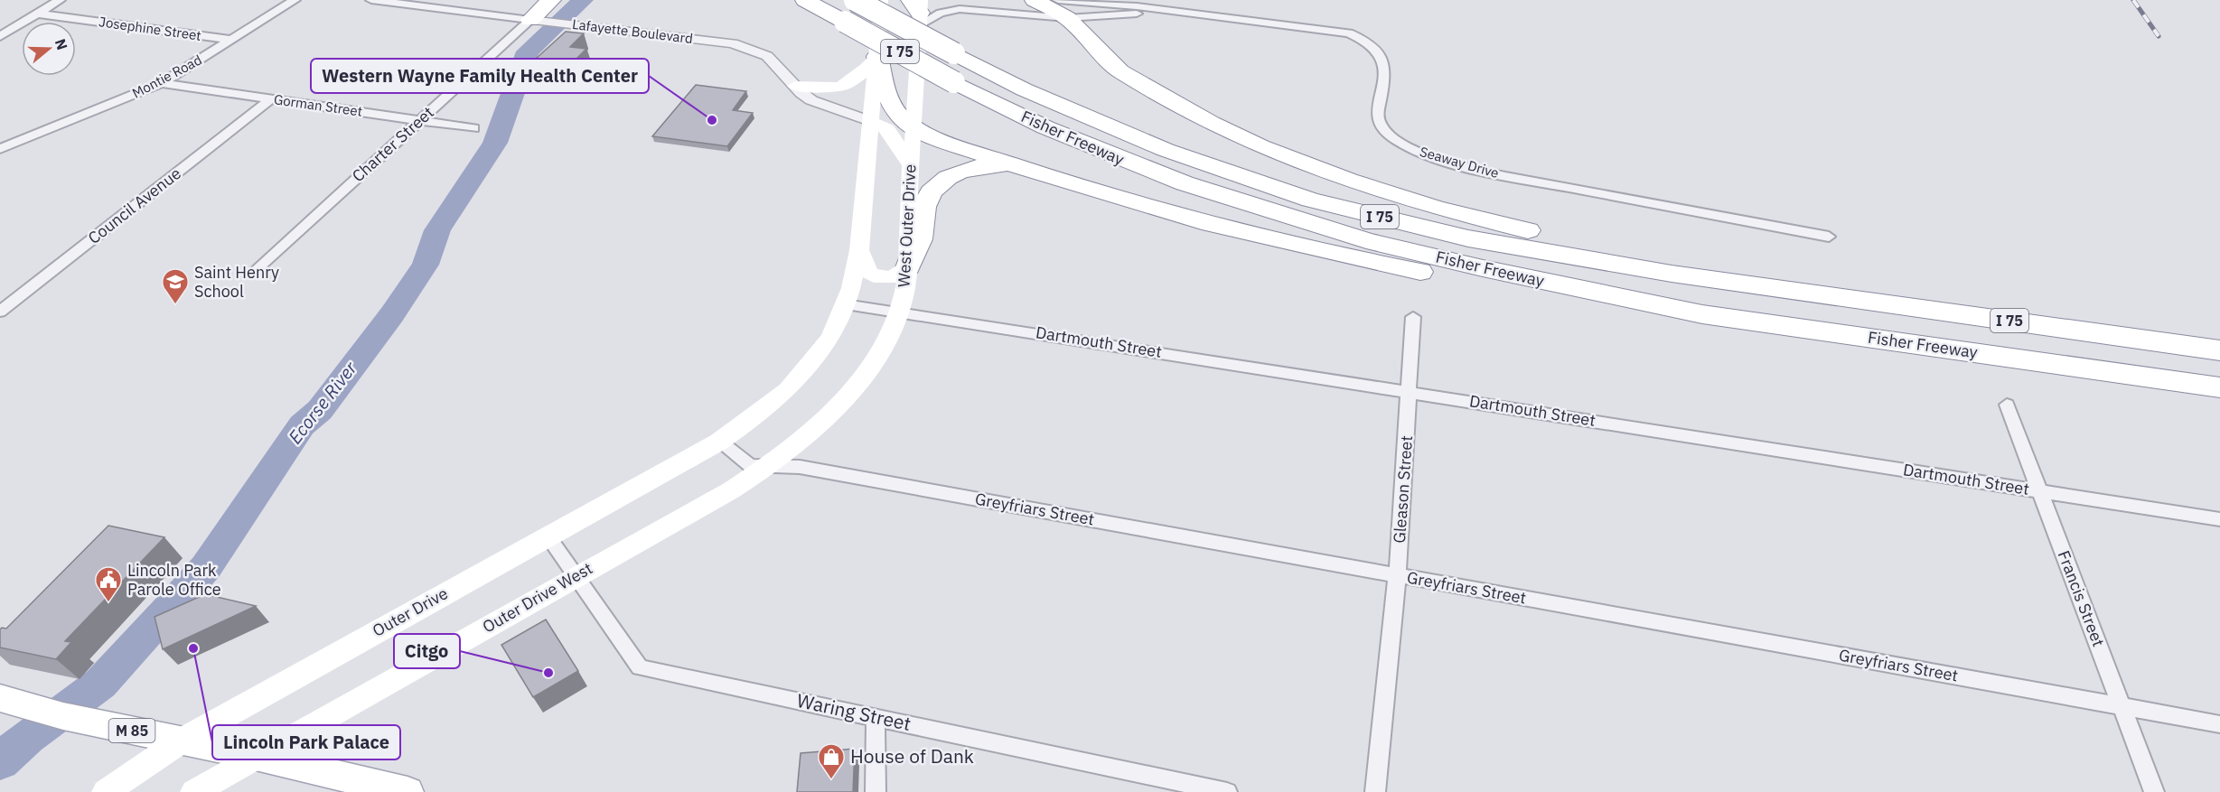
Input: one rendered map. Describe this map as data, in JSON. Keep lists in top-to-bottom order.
{
  "streets": {
    "highway": ["I 75", "Fisher Freeway"],
    "main road": [
      "West Outer Drive",
      "Outer Drive West",
      "Outer Drive",
      "M 85"
    ],
    "street": [
      "Josephine Street",
      "Lafayette Boulevard",
      "Montie Road",
      "Gorman Street",
      "Charter Street",
      "Seaway Drive",
      "Council Avenue",
      "Dartmouth Street",
      "Gleason Street",
      "Greyfriars Street",
      "Francis Street",
      "Waring Street"
    ]
  },
  "crossings": [
    ["Josephine Street", "Montie Road"],
    ["Lafayette Boulevard", "Charter Street"],
    ["Montie Road", "Gorman Street"],
    ["Gorman Street", "Charter Street"],
    ["Gorman Street", "Council Avenue"],
    ["Seaway Drive", "West Outer Drive"],
    ["West Outer Drive", "Dartmouth Street"],
    ["West Outer Drive", "Greyfriars Street"],
    ["West Outer Drive", "Outer Drive West"],
    ["Dartmouth Street", "Gleason Street"],
    ["Dartmouth Street", "Francis Street"],
    ["Gleason Street", "Greyfriars Street"],
    ["Greyfriars Street", "Outer Drive West"],
    ["Greyfriars Street", "Francis Street"],
    ["Greyfriars Street", "Outer Drive"],
    ["Outer Drive West", "Waring Street"],
    ["Outer Drive West", "M 85"],
    ["Outer Drive", "Waring Street"],
    ["Outer Drive", "M 85"]
  ],
  "water": ["Ecorse River"],
  "places": {
    "other": ["Western Wayne Family Health Center", "Lincoln Park Palace", "Citgo"],
    "school or university": ["Saint Henry School"],
    "public building": ["Lincoln Park Parole Office"],
    "shop": ["House of Dank"]
  },
  "north": "right"
}
